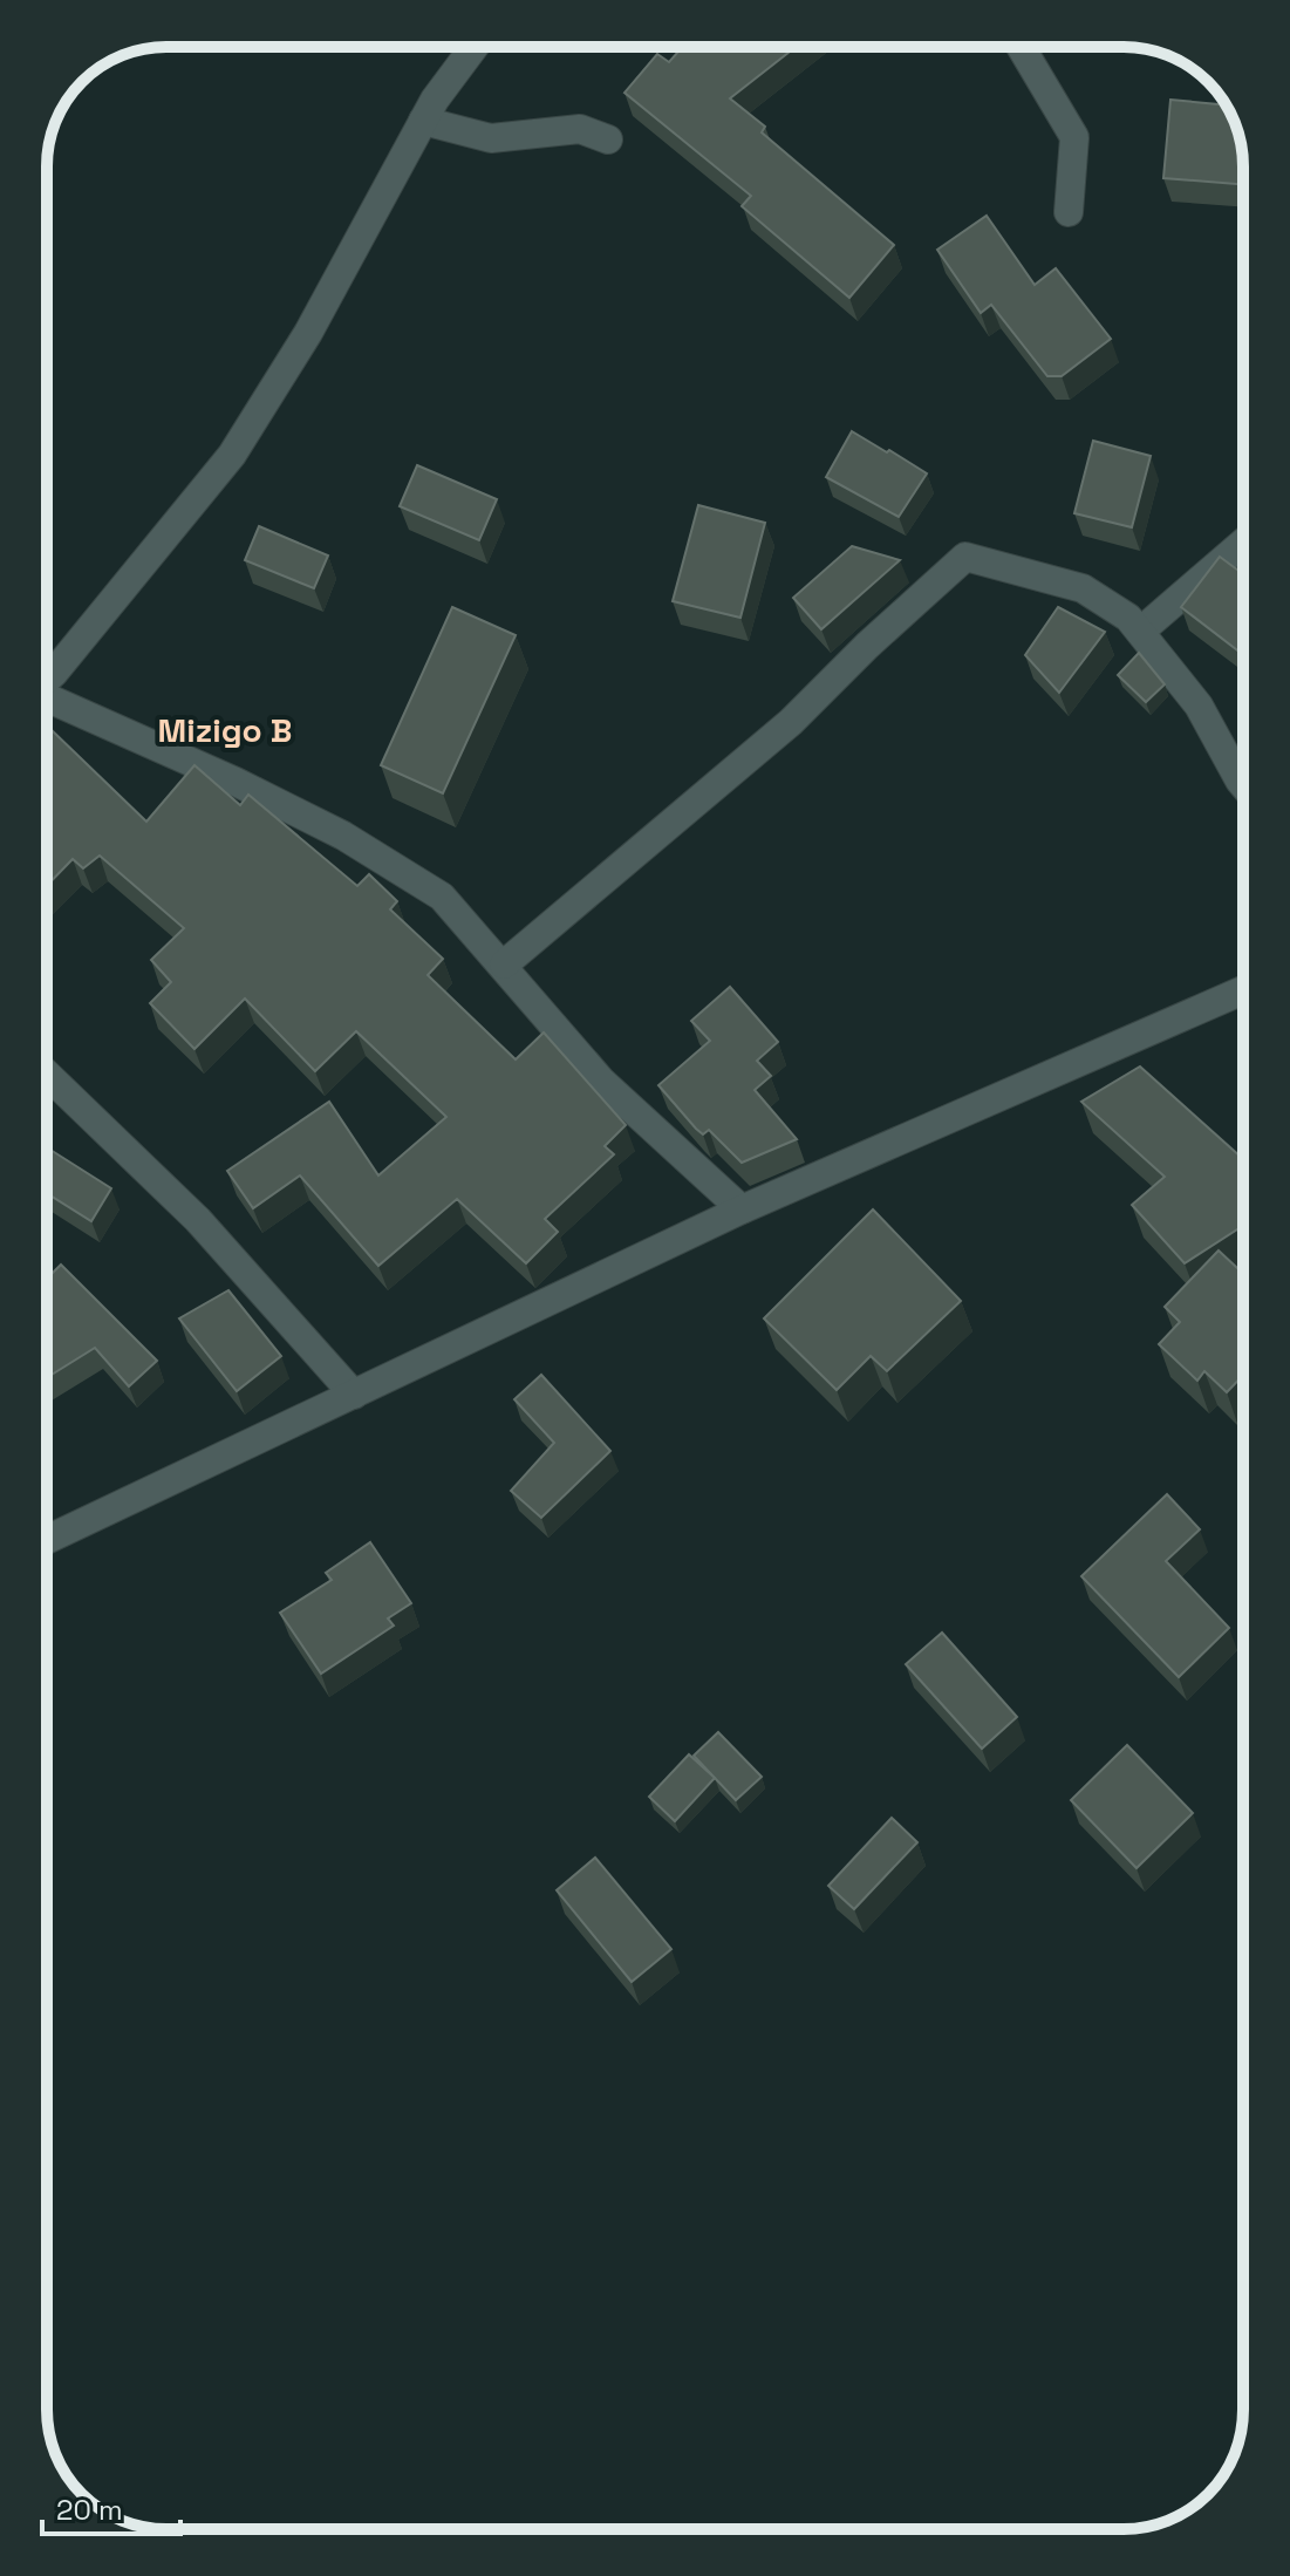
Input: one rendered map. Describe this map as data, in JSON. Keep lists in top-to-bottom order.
{
  "districts": ["Mizigo B"],
  "scale_bar": "20 m"
}
